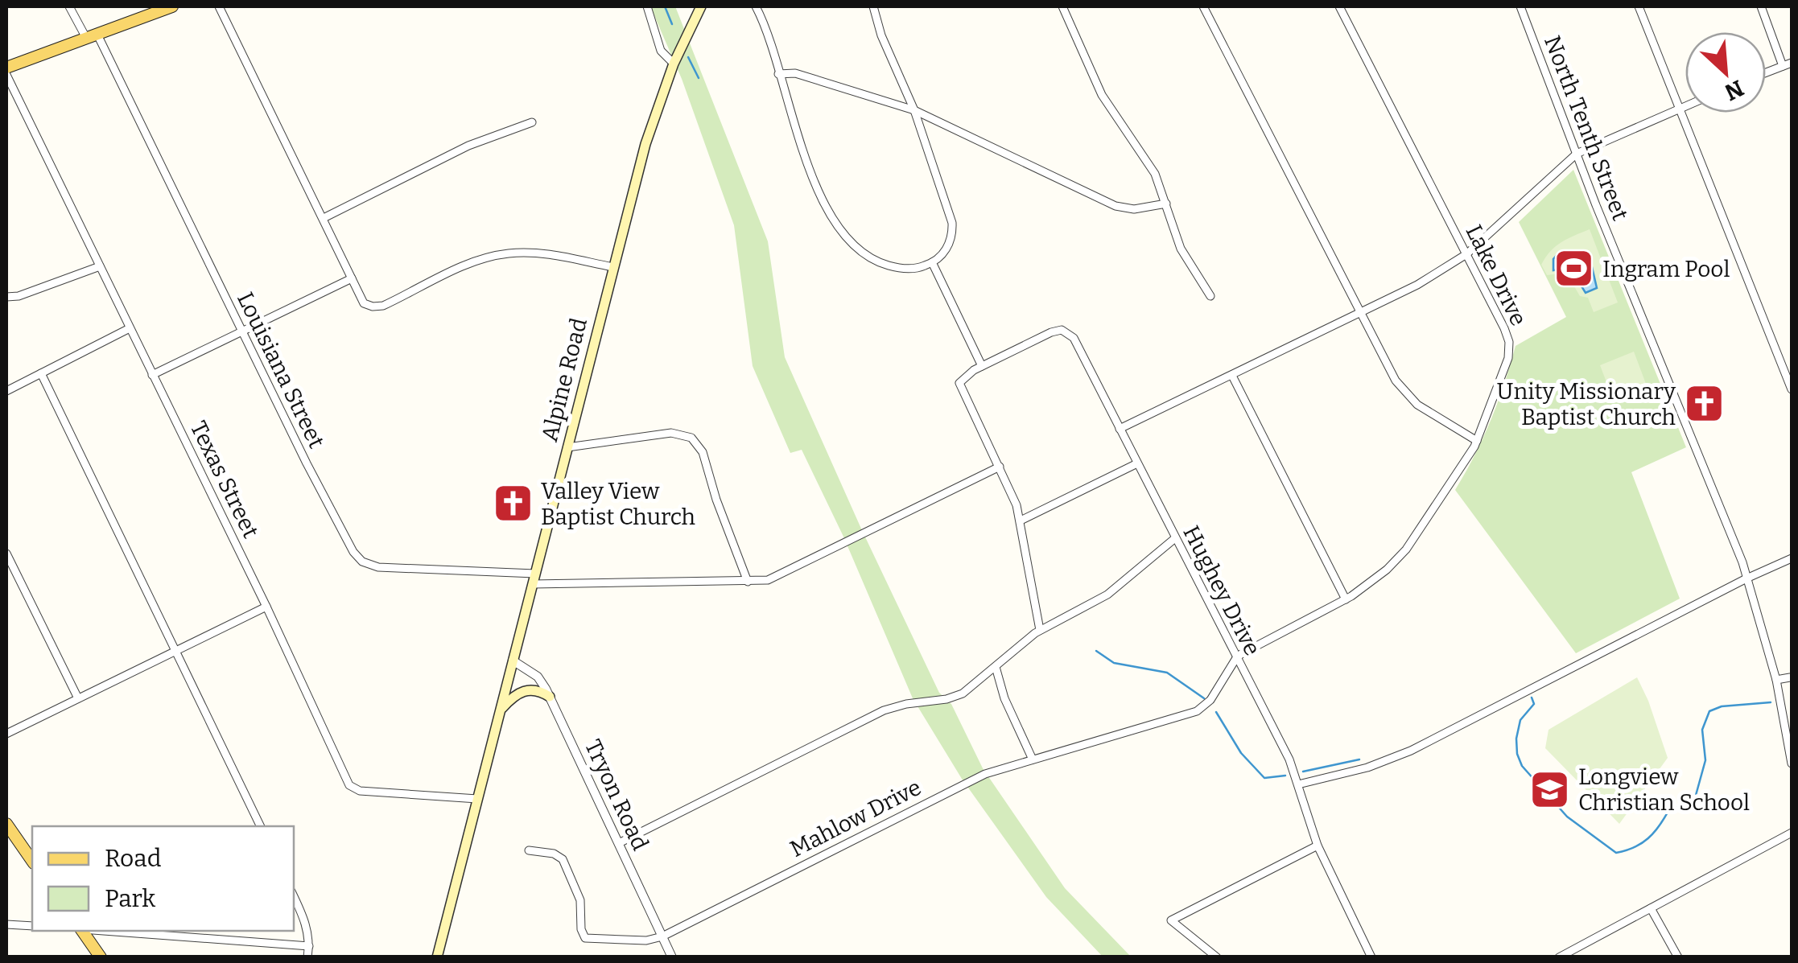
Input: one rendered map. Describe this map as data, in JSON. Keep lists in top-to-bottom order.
{
  "streets": {
    "main road": ["Alpine Road"],
    "street": [
      "North Tenth Street",
      "Lake Drive",
      "Louisiana Street",
      "Texas Street",
      "Hughey Drive",
      "Tryon Road",
      "Mahlow Drive"
    ]
  },
  "crossings": [
    ["Lake Drive", "Hughey Drive"],
    ["Lake Drive", "Mahlow Drive"],
    ["Louisiana Street", "Alpine Road"],
    ["Alpine Road", "Texas Street"],
    ["Alpine Road", "Tryon Road"],
    ["Hughey Drive", "Mahlow Drive"],
    ["Tryon Road", "Mahlow Drive"]
  ],
  "places": {
    "sports": ["Ingram Pool"],
    "church": ["Unity Missionary Baptist Church", "Valley View Baptist Church"],
    "school or university": ["Longview Christian School"]
  },
  "legend": ["Road", "Park"],
  "north": "bottom right"
}
